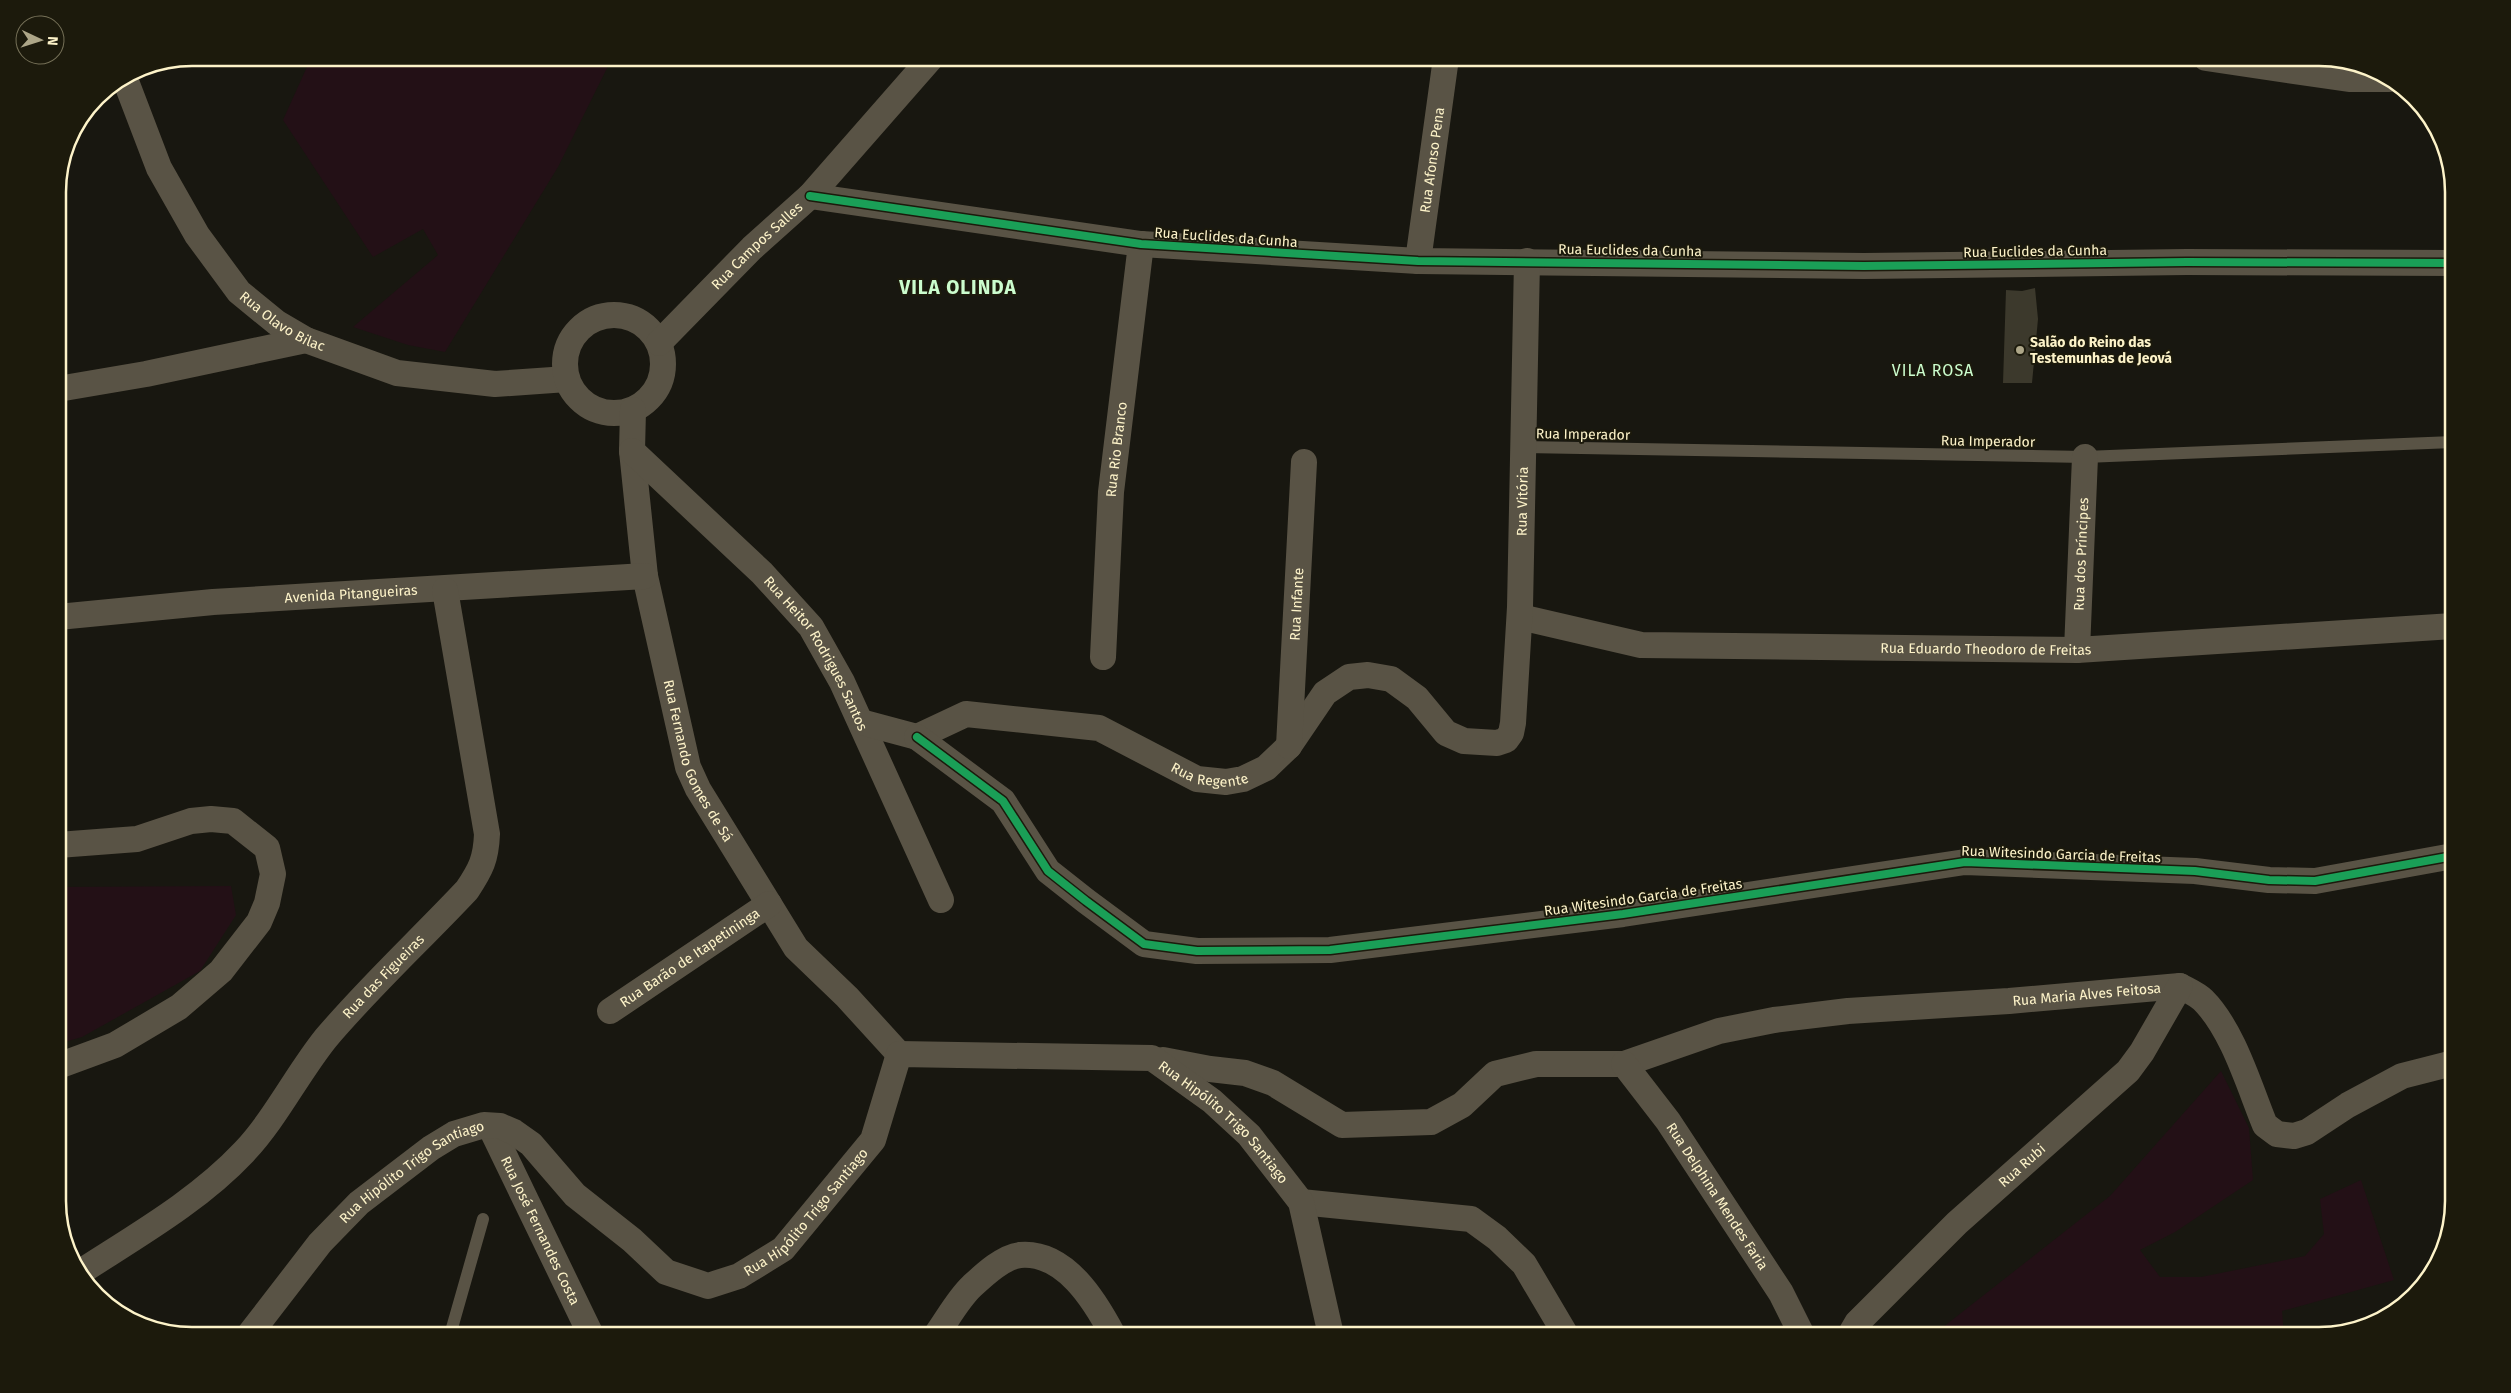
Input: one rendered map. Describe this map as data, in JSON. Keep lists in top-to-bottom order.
{
  "streets": {
    "street": [
      "Rua Afonso Pena",
      "Rua Euclides da Cunha",
      "Rua Campos Salles",
      "Rua Olavo Bilac",
      "Rua Rio Branco",
      "Rua Vitória",
      "Rua dos Príncipes",
      "Avenida Pitangueiras",
      "Rua Infante",
      "Rua Eduardo Theodoro de Freitas",
      "Rua Heitor Rodrigues Santos",
      "Rua Fernando Gomes de Sá",
      "Rua Regente",
      "Rua Witesindo Garcia de Freitas",
      "Rua Barão de Itapetininga",
      "Rua das Figueiras",
      "Rua Maria Alves Feitosa",
      "Rua Hipólito Trigo Santiago",
      "Rua Rubi",
      "Rua Delphina Mendes Faria",
      "Rua José Fernandes Costa"
    ],
    "lane": ["Rua Imperador"]
  },
  "crossings": [
    ["Rua Afonso Pena", "Rua Euclides da Cunha"],
    ["Rua Euclides da Cunha", "Rua Campos Salles"],
    ["Rua Euclides da Cunha", "Rua Rio Branco"],
    ["Rua Euclides da Cunha", "Rua Vitória"],
    ["Rua Campos Salles", "Rua Olavo Bilac"],
    ["Rua Campos Salles", "Rua Fernando Gomes de Sá"],
    ["Rua Olavo Bilac", "Rua Fernando Gomes de Sá"],
    ["Rua Imperador", "Rua Vitória"],
    ["Rua Imperador", "Rua dos Príncipes"],
    ["Rua Vitória", "Rua Eduardo Theodoro de Freitas"],
    ["Rua Vitória", "Rua Regente"],
    ["Rua dos Príncipes", "Rua Eduardo Theodoro de Freitas"],
    ["Avenida Pitangueiras", "Rua Fernando Gomes de Sá"],
    ["Avenida Pitangueiras", "Rua das Figueiras"],
    ["Rua Infante", "Rua Regente"],
    ["Rua Heitor Rodrigues Santos", "Rua Fernando Gomes de Sá"],
    ["Rua Fernando Gomes de Sá", "Rua Barão de Itapetininga"],
    ["Rua Fernando Gomes de Sá", "Rua Hipólito Trigo Santiago"],
    ["Rua Regente", "Rua Witesindo Garcia de Freitas"],
    ["Rua Maria Alves Feitosa", "Rua Hipólito Trigo Santiago"],
    ["Rua Maria Alves Feitosa", "Rua Rubi"],
    ["Rua Maria Alves Feitosa", "Rua Delphina Mendes Faria"],
    ["Rua Hipólito Trigo Santiago", "Rua José Fernandes Costa"]
  ],
  "districts": ["VILA OLINDA", "VILA ROSA"],
  "places": ["Salão do Reino das Testemunhas de Jeová"],
  "north": "right"
}
